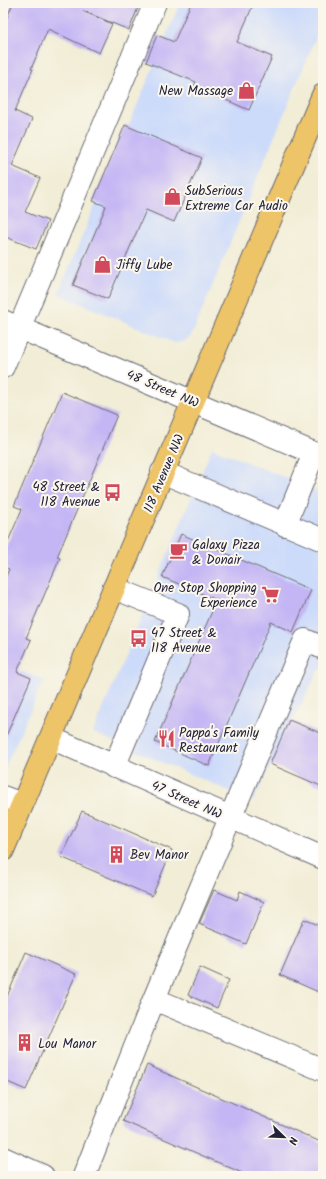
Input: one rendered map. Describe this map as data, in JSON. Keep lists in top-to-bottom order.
{
  "streets": {
    "main road": ["118 Avenue NW"],
    "street": ["48 Street NW", "47 Street NW"]
  },
  "crossings": [
    ["48 Street NW", "118 Avenue NW"],
    ["118 Avenue NW", "47 Street NW"]
  ],
  "places": {
    "shop": ["New Massage", "SubSerious Extreme Car Audio", "Jiffy Lube"],
    "bus stop": ["48 Street & 118 Avenue", "47 Street & 118 Avenue"],
    "cafe": ["Galaxy Pizza & Donair"],
    "supermarket": ["One Stop Shopping Experience"],
    "restaurant": ["Pappa's Family Restaurant"],
    "building": ["Bev Manor", "Lou Manor"]
  },
  "north": "bottom right"
}
